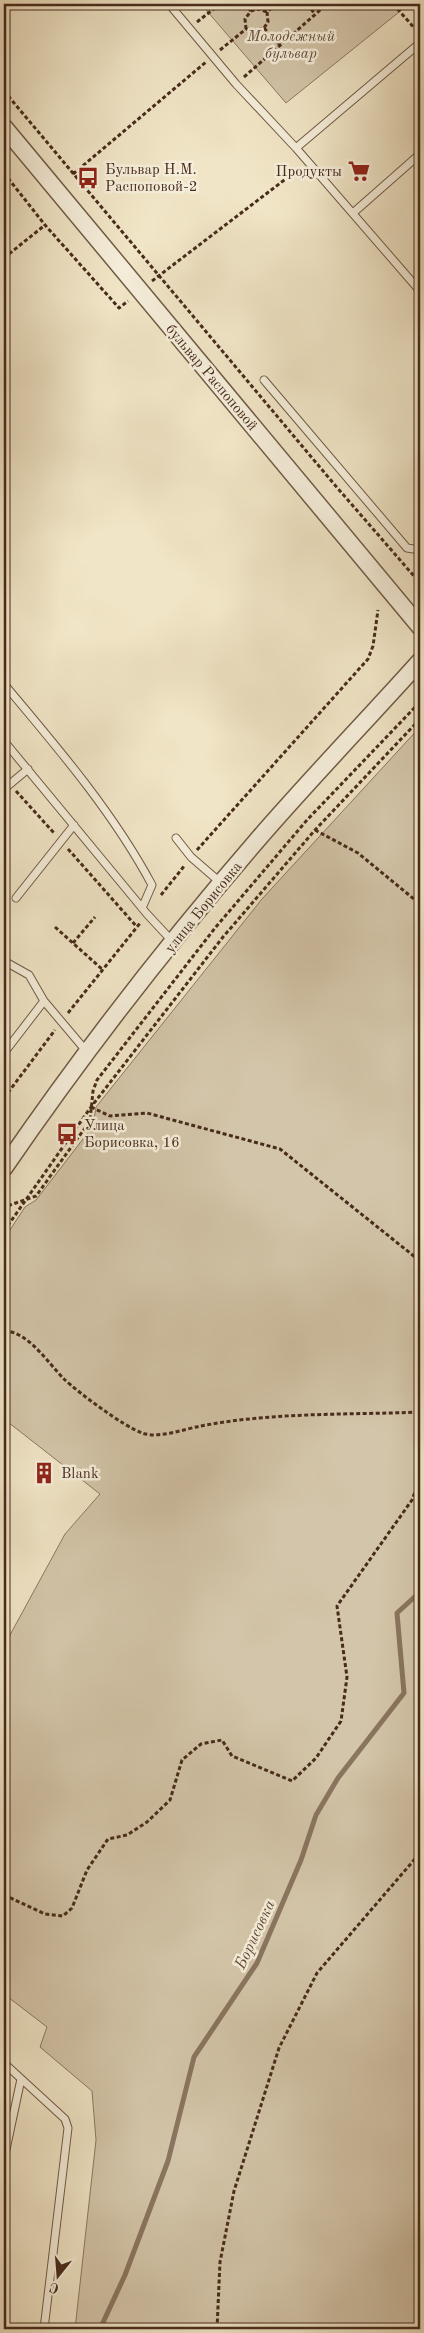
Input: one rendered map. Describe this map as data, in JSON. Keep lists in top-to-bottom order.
{
  "streets": {
    "street": ["бульвар Распоповой", "улица Борисовка"]
  },
  "water": ["Борисовка"],
  "parks": ["Молодежный бульвар"],
  "places": {
    "supermarket": ["Продукты"],
    "bus stop": ["Бульвар Н.М. Распоповой-2", "Улица Борисовка, 16"],
    "building": ["Blank"]
  },
  "north": "bottom"
}
